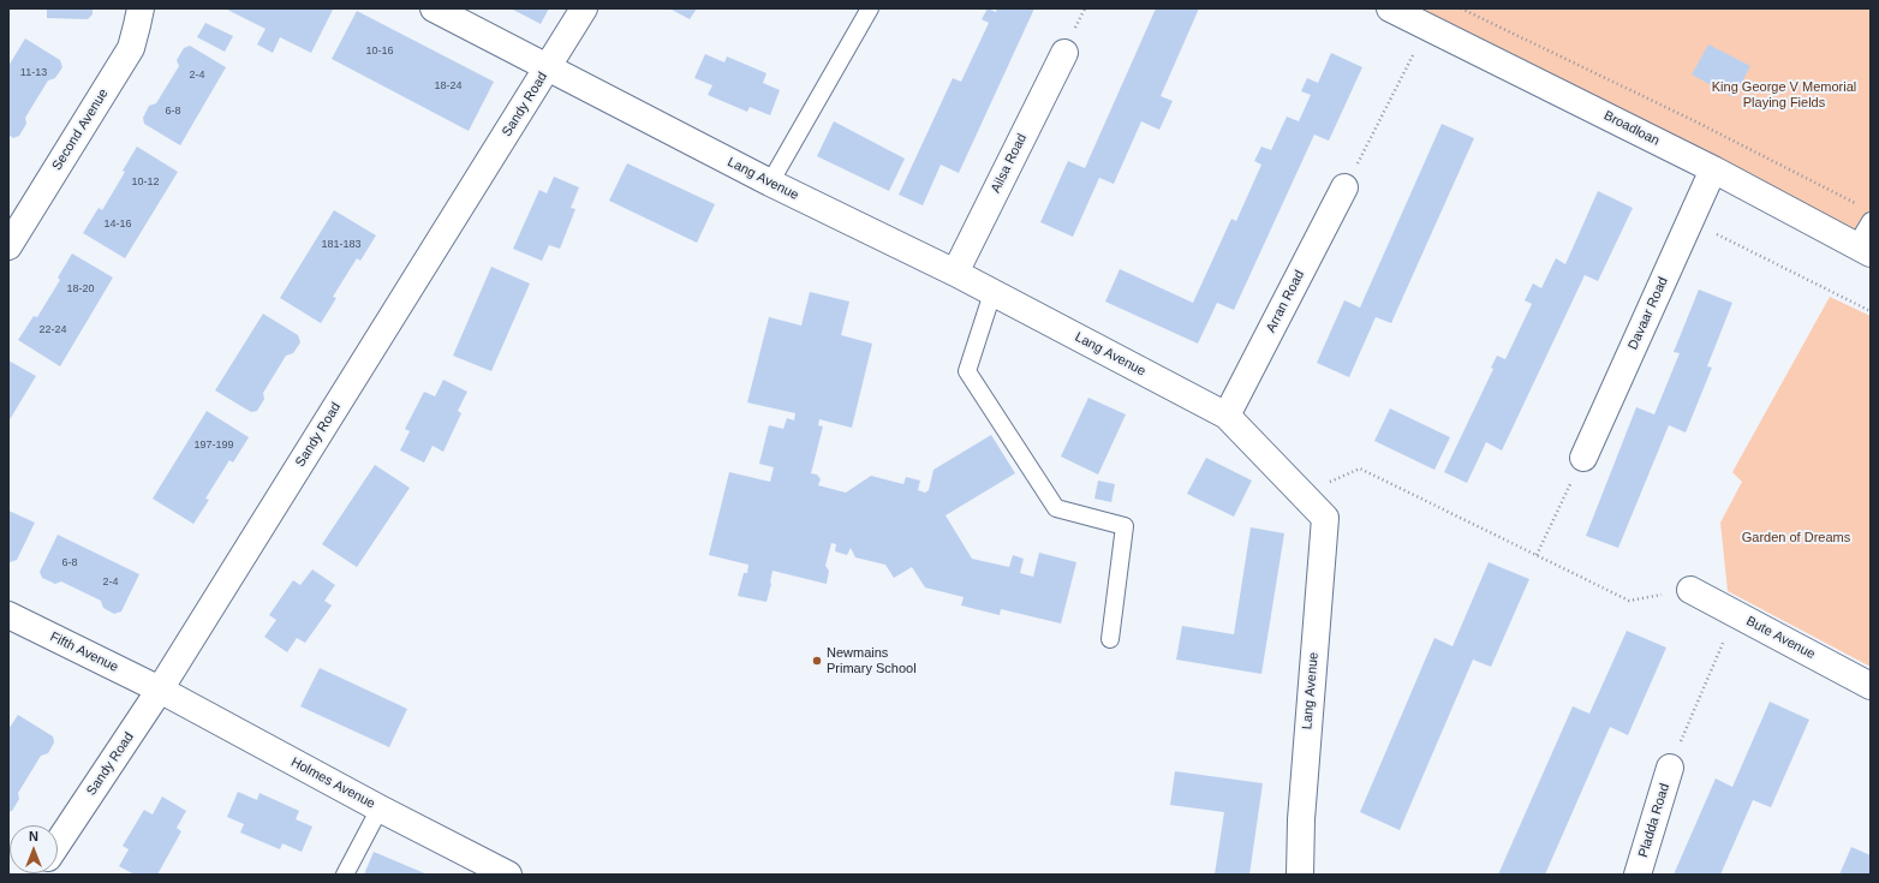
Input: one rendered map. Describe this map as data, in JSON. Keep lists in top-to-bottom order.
{
  "streets": {
    "street": [
      "Sandy Road",
      "Broadloan",
      "Second Avenue",
      "Ailsa Road",
      "Lang Avenue",
      "Arran Road",
      "Davaar Road",
      "Bute Avenue",
      "Fifth Avenue",
      "Holmes Avenue",
      "Pladda Road"
    ]
  },
  "crossings": [
    ["Sandy Road", "Lang Avenue"],
    ["Sandy Road", "Fifth Avenue"],
    ["Sandy Road", "Holmes Avenue"],
    ["Broadloan", "Davaar Road"],
    ["Ailsa Road", "Lang Avenue"],
    ["Lang Avenue", "Arran Road"],
    ["Fifth Avenue", "Holmes Avenue"]
  ],
  "parks": ["King George V Memorial Playing Fields", "Garden of Dreams"],
  "places": ["Newmains Primary School"],
  "house_numbers": [
    "10-16",
    "11-13",
    "2-4",
    "18-24",
    "6-8",
    "10-12",
    "14-16",
    "181-183",
    "18-20",
    "22-24",
    "197-199",
    "6-8",
    "2-4"
  ],
  "north": "top"
}
